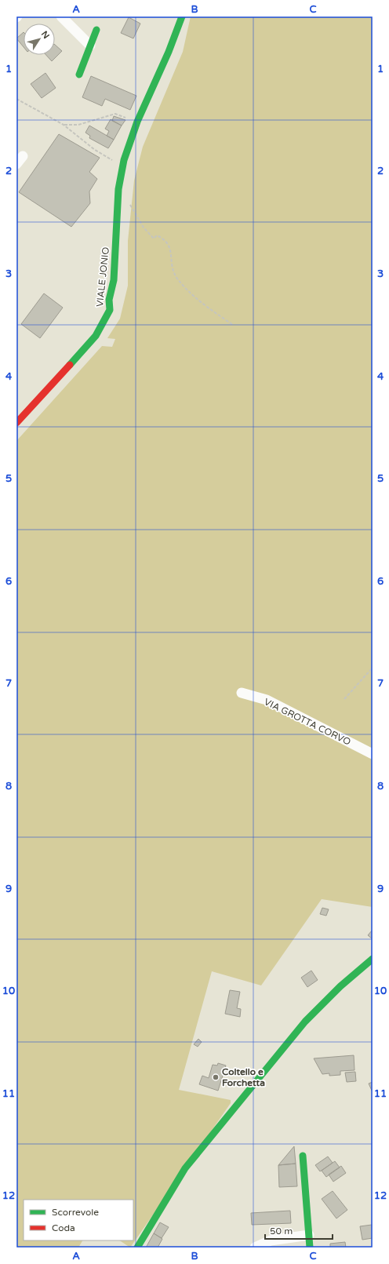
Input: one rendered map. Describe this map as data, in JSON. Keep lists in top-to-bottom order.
{
  "streets": {
    "main road": ["VIALE JONIO"],
    "street": ["VIA GROTTA CORVO"]
  },
  "places": ["Coltello e Forchetta"],
  "legend": ["Scorrevole", "Coda"],
  "scale_bar": "50 m",
  "north": "top right",
  "grid": {
    "columns": ["A", "B", "C"],
    "rows": [
      "1",
      "2",
      "3",
      "4",
      "5",
      "6",
      "7",
      "8",
      "9",
      "10",
      "11",
      "12"
    ]
  }
}
